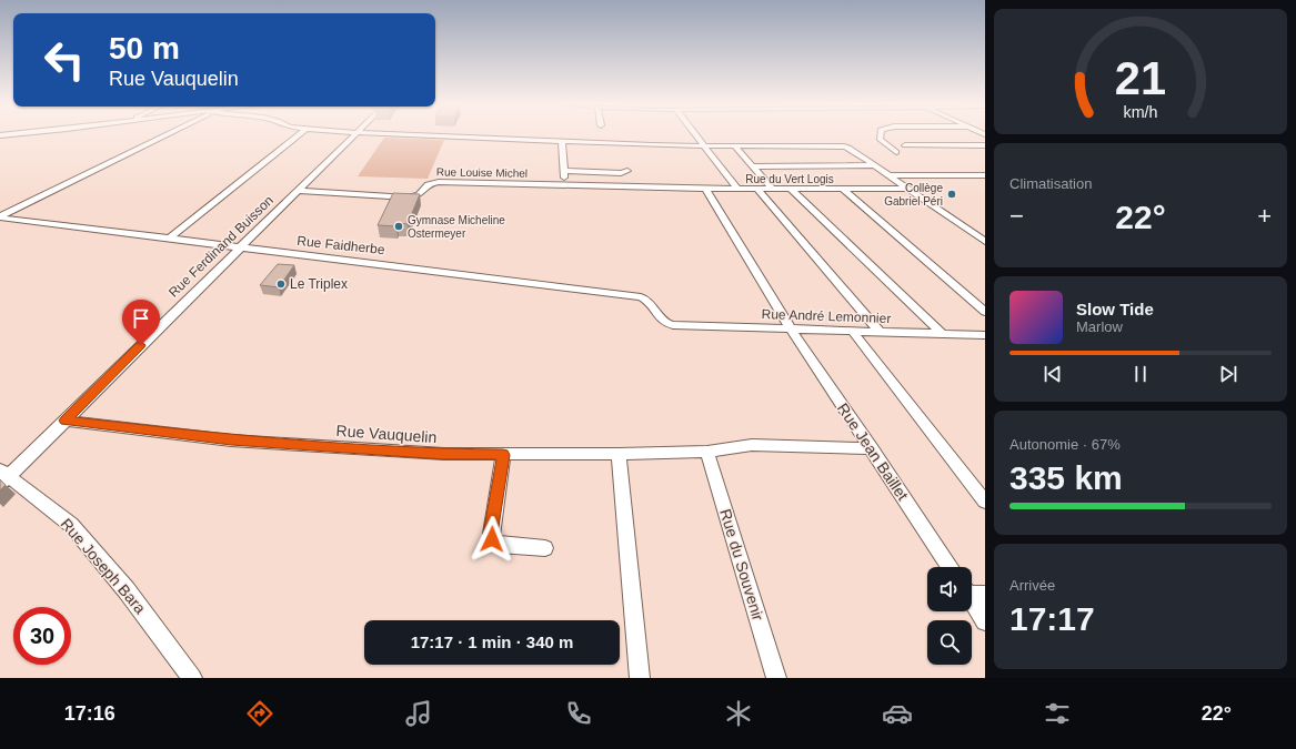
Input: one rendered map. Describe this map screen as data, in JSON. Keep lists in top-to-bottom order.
{
  "streets": {
    "street": [
      "Rue Louise Michel",
      "Rue du Vert Logis",
      "Rue Faidherbe",
      "Rue Ferdinand Buisson",
      "Rue André Lemonnier",
      "Rue Vauquelin",
      "Rue Jean Baillet",
      "Rue du Souvenir",
      "Rue Joseph Bara"
    ]
  },
  "crossings": [
    ["Rue Louise Michel", "Rue du Vert Logis"],
    ["Rue Louise Michel", "Rue Ferdinand Buisson"],
    ["Rue du Vert Logis", "Rue Jean Baillet"],
    ["Rue Faidherbe", "Rue Ferdinand Buisson"],
    ["Rue Faidherbe", "Rue André Lemonnier"],
    ["Rue Ferdinand Buisson", "Rue Vauquelin"],
    ["Rue Ferdinand Buisson", "Rue Joseph Bara"],
    ["Rue André Lemonnier", "Rue Jean Baillet"],
    ["Rue Vauquelin", "Rue Jean Baillet"],
    ["Rue Vauquelin", "Rue du Souvenir"]
  ],
  "places": ["Collège Gabriel Péri", "Gymnase Micheline Ostermeyer", "Le Triplex"],
  "page": {
    "turn": ["50 m", "Rue Vauquelin"],
    "tile": [
      "Climatisation",
      ["Autonomie · 67%", "335 km"],
      ["Arrivée", "17:17"]
    ],
    "heat": ["−", "22°", "+"],
    "song": ["Slow Tide", "Marlow"],
    "limit": "30",
    "trip": "17:17 · 1 min · 340 m",
    "tabs": ["17:16", "22°"],
    "gauge": ["21", "km/h"]
  }
}
